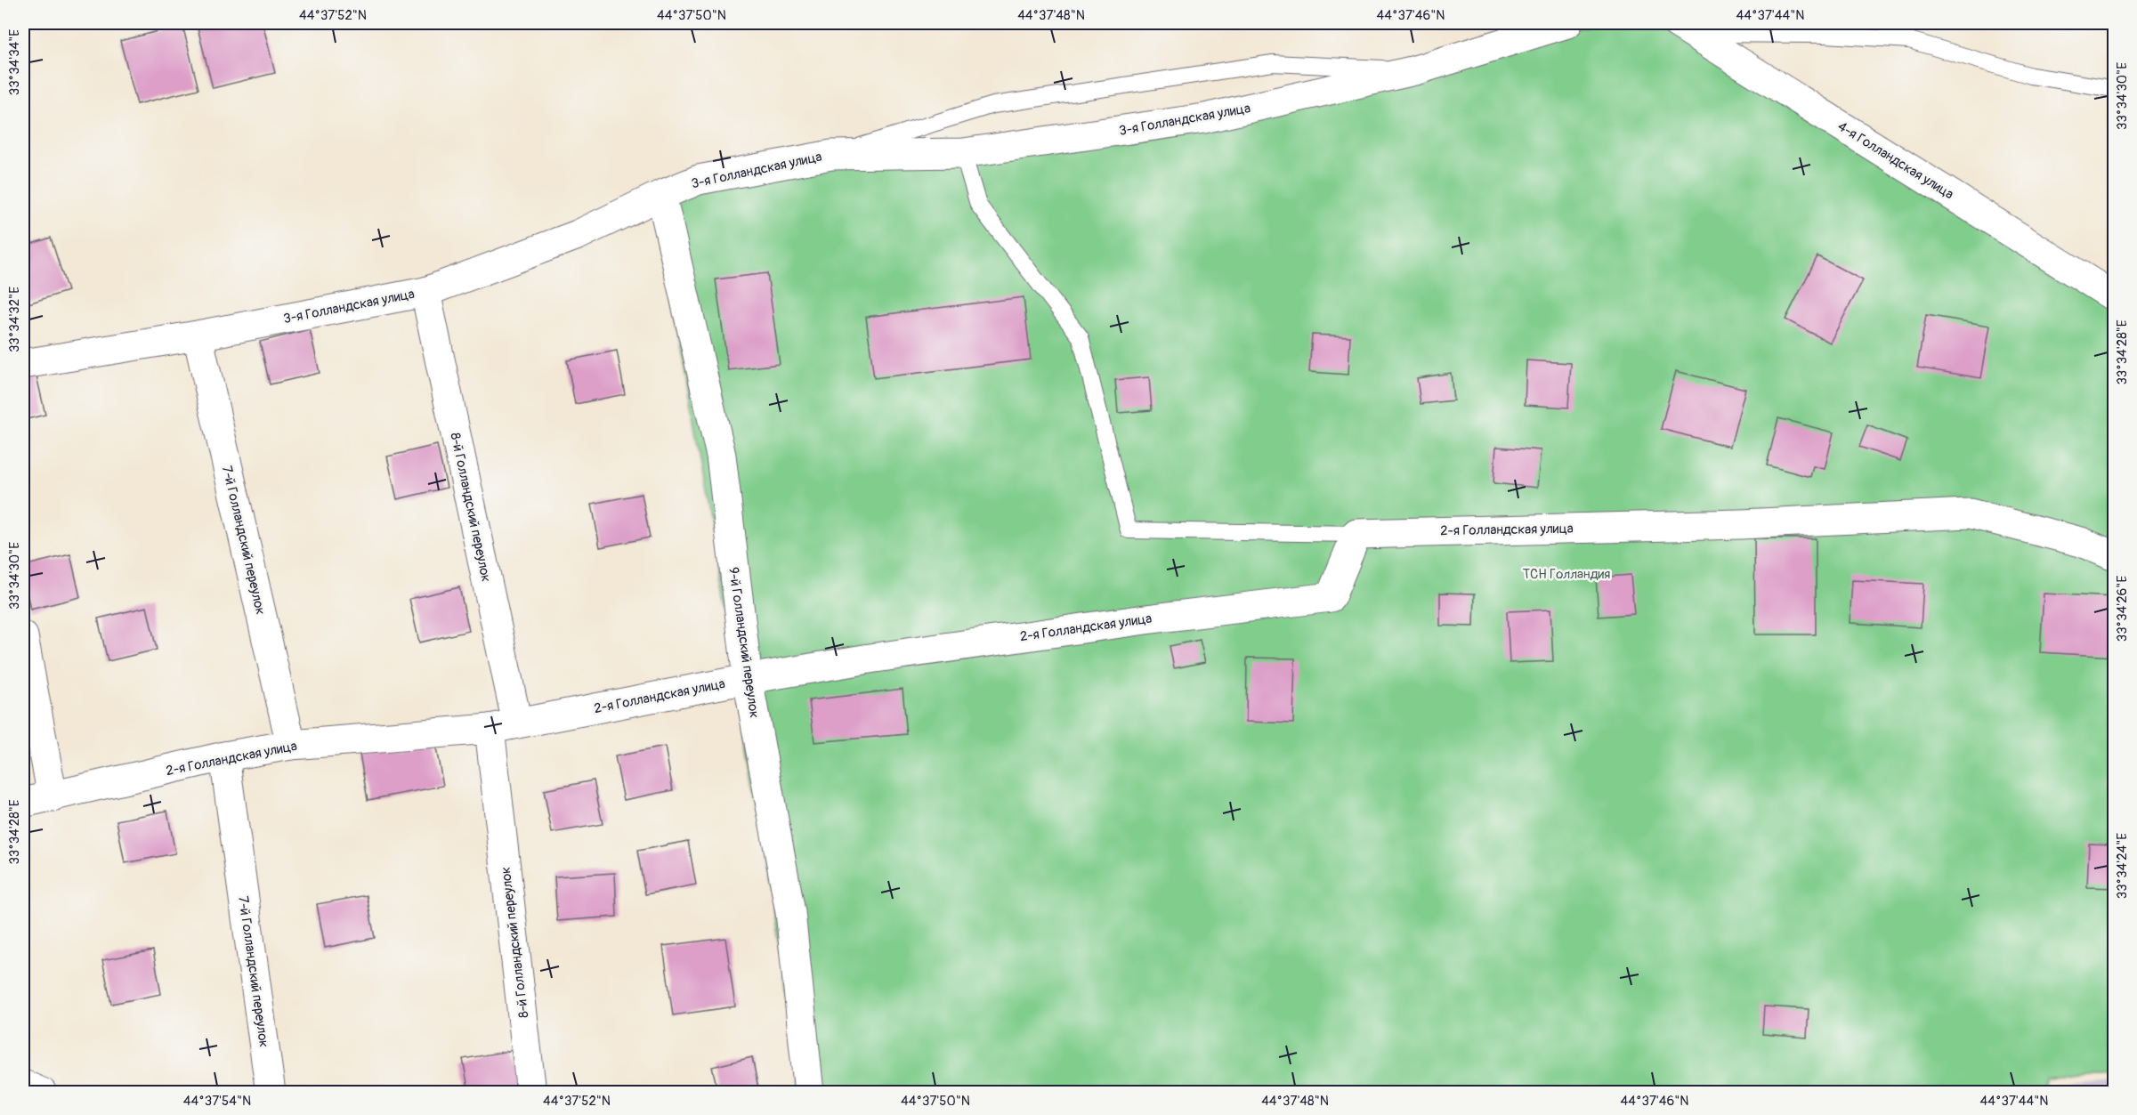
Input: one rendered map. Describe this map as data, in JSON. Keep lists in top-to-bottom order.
{
  "streets": {
    "street": [
      "3-я Голландская улица",
      "4-я Голландская улица",
      "8-й Голландский переулок",
      "2-я Голландская улица",
      "7-й Голландский переулок",
      "9-й Голландский переулок"
    ]
  },
  "crossings": [
    ["3-я Голландская улица", "8-й Голландский переулок"],
    ["3-я Голландская улица", "7-й Голландский переулок"],
    ["3-я Голландская улица", "9-й Голландский переулок"],
    ["8-й Голландский переулок", "2-я Голландская улица"],
    ["2-я Голландская улица", "7-й Голландский переулок"],
    ["2-я Голландская улица", "9-й Голландский переулок"]
  ],
  "parks": ["ТСН Голландия"],
  "coordinates": [
    "44°37'52\"N",
    "44°37'50\"N",
    "44°37'48\"N",
    "44°37'46\"N",
    "44°37'44\"N",
    "33°34'34\"E",
    "33°34'30\"E",
    "33°34'32\"E",
    "33°34'28\"E",
    "33°34'26\"E",
    "33°34'24\"E",
    "44°37'54\"N"
  ]
}
